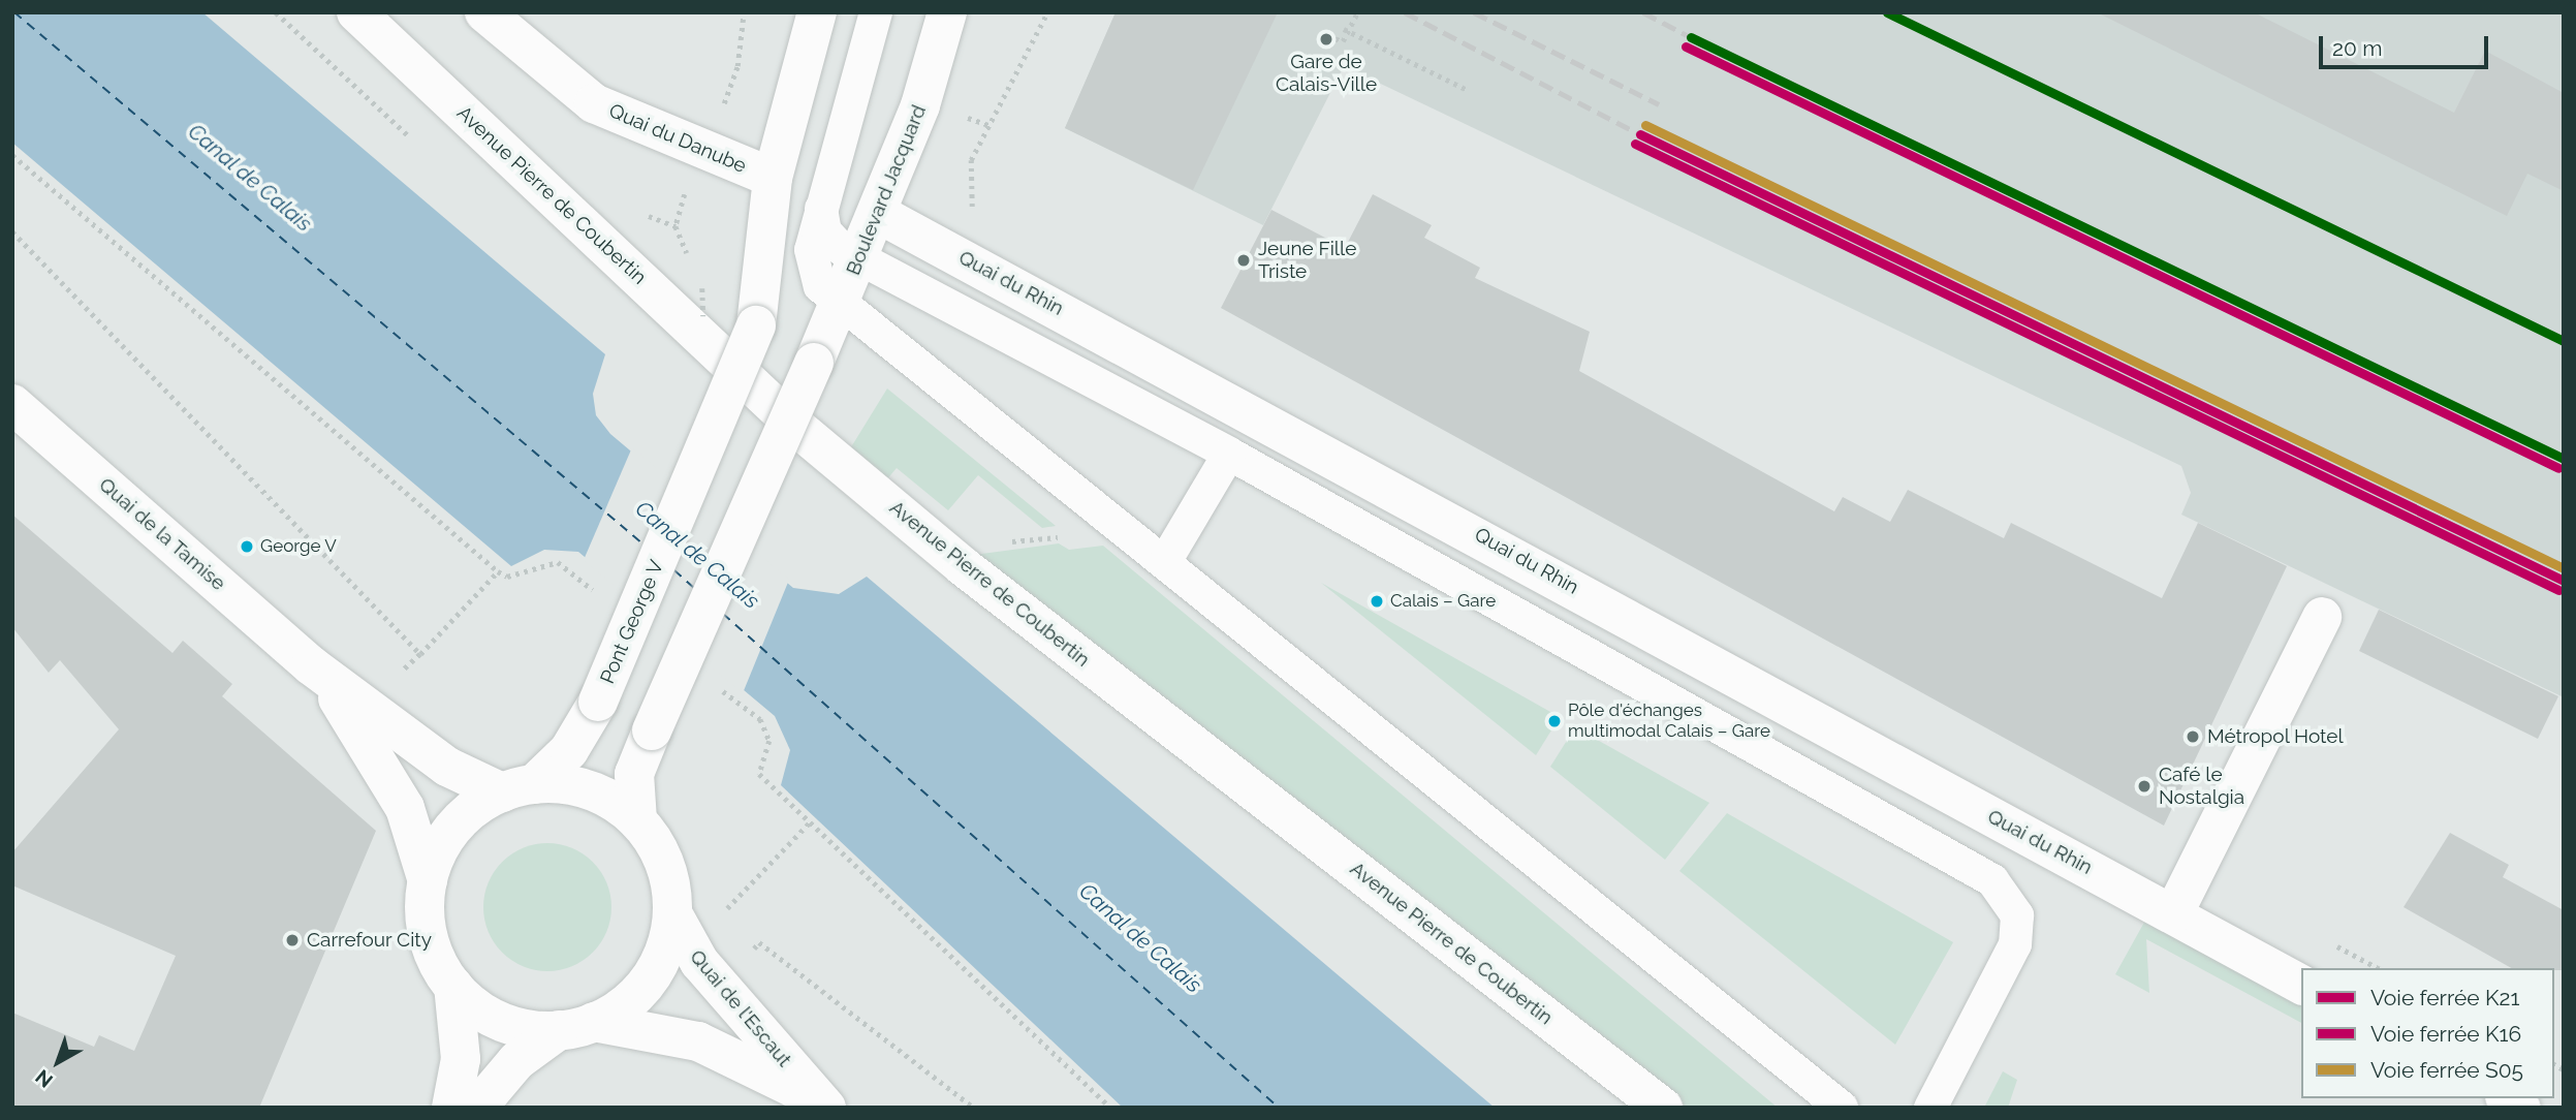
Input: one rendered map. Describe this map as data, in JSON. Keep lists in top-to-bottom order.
{
  "streets": {
    "street": [
      "Quai du Danube",
      "Boulevard Jacquard",
      "Avenue Pierre de Coubertin",
      "Quai du Rhin",
      "Quai de la Tamise",
      "Pont George V",
      "Quai de l'Escaut"
    ]
  },
  "crossings": [
    ["Quai du Danube", "Pont George V"],
    ["Boulevard Jacquard", "Quai du Rhin"],
    ["Boulevard Jacquard", "Quai de la Tamise"],
    ["Boulevard Jacquard", "Pont George V"],
    ["Boulevard Jacquard", "Quai de l'Escaut"],
    ["Quai de la Tamise", "Pont George V"],
    ["Quai de la Tamise", "Quai de l'Escaut"],
    ["Pont George V", "Quai de l'Escaut"]
  ],
  "water": ["Canal de Calais"],
  "places": [
    "Gare de Calais-Ville",
    "Jeune Fille Triste",
    "George V",
    "Calais – Gare",
    "Pôle d'échanges multimodal Calais – Gare",
    "Métropol Hotel",
    "Café le Nostalgia",
    "Carrefour City"
  ],
  "lines": ["rail line S05", "rail line K21", "rail line K16"],
  "legend": ["Voie ferrée K21", "Voie ferrée K16", "Voie ferrée S05"],
  "scale_bar": "20 m",
  "north": "bottom left"
}
